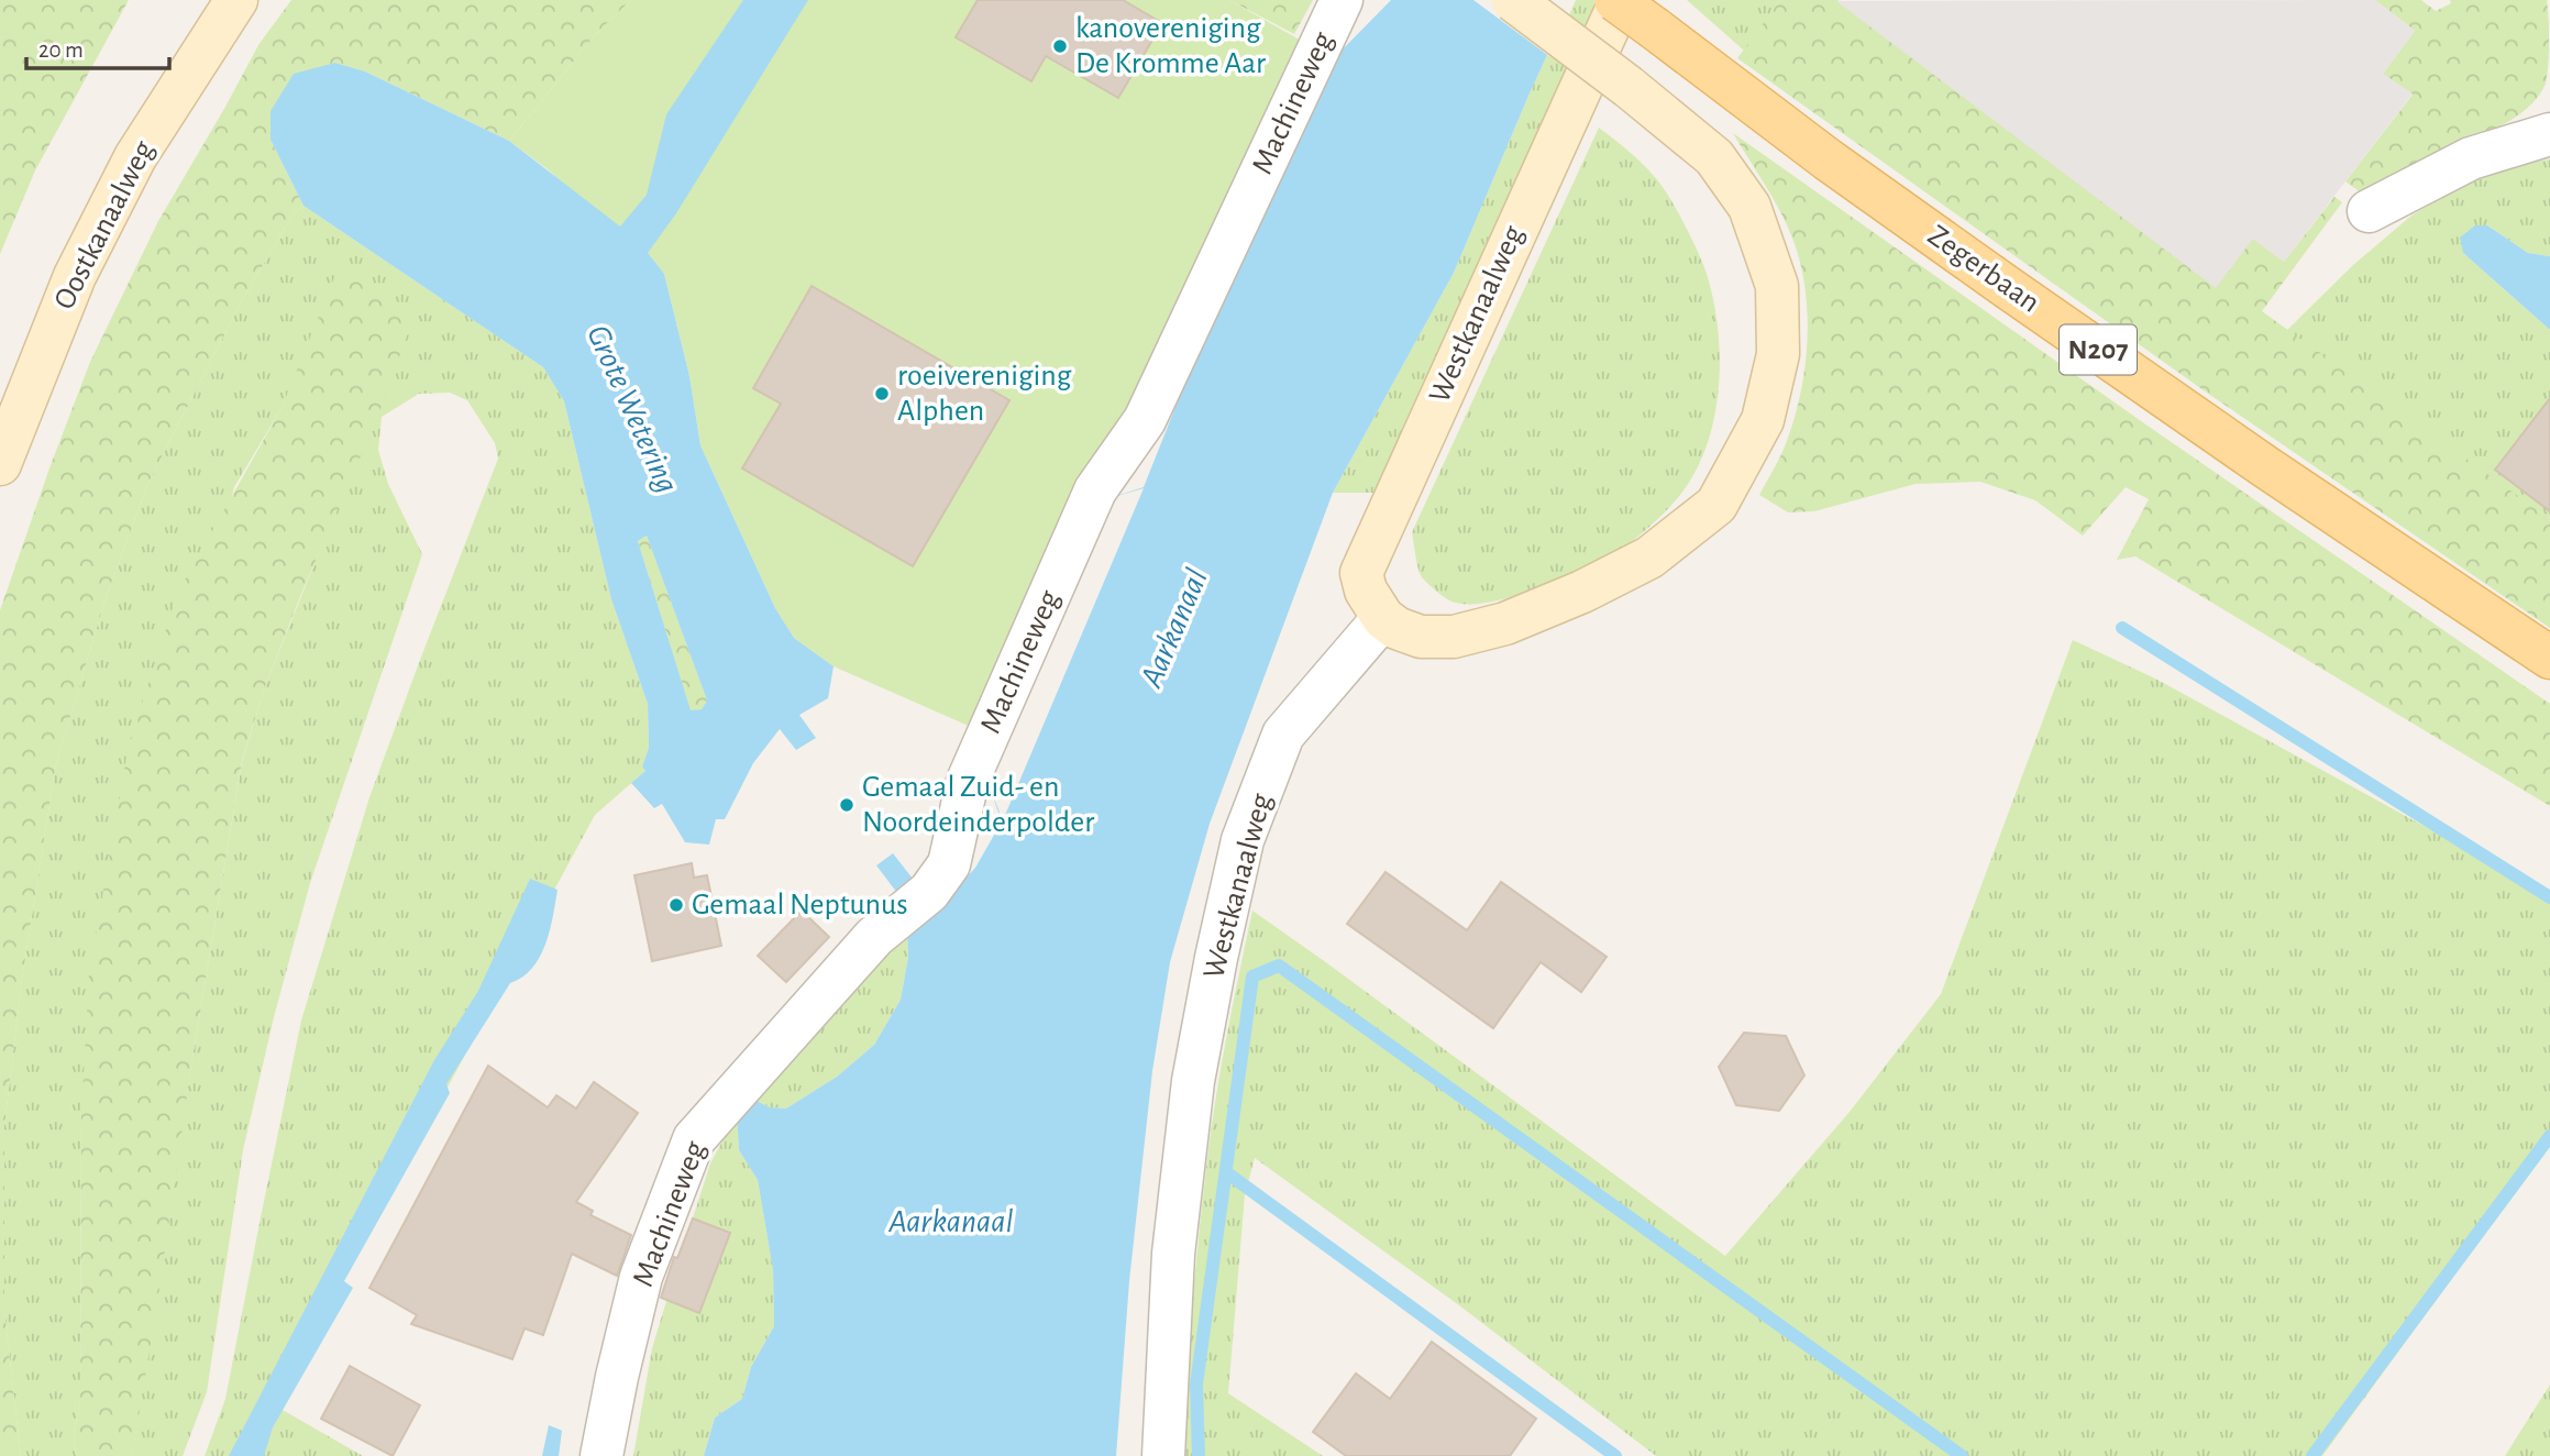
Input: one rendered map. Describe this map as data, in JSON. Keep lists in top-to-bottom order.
{
  "streets": {
    "main road": ["Zegerbaan", "N207"],
    "street": ["Machineweg", "Oostkanaalweg", "Westkanaalweg"]
  },
  "crossings": [
    ["Zegerbaan", "Westkanaalweg"]
  ],
  "water": ["Grote Wetering", "Aarkanaal"],
  "places": [
    "kanovereniging De Kromme Aar",
    "roeivereniging Alphen",
    "Gemaal Zuid- en Noordeinderpolder",
    "Gemaal Neptunus"
  ],
  "scale_bar": "20 m"
}
